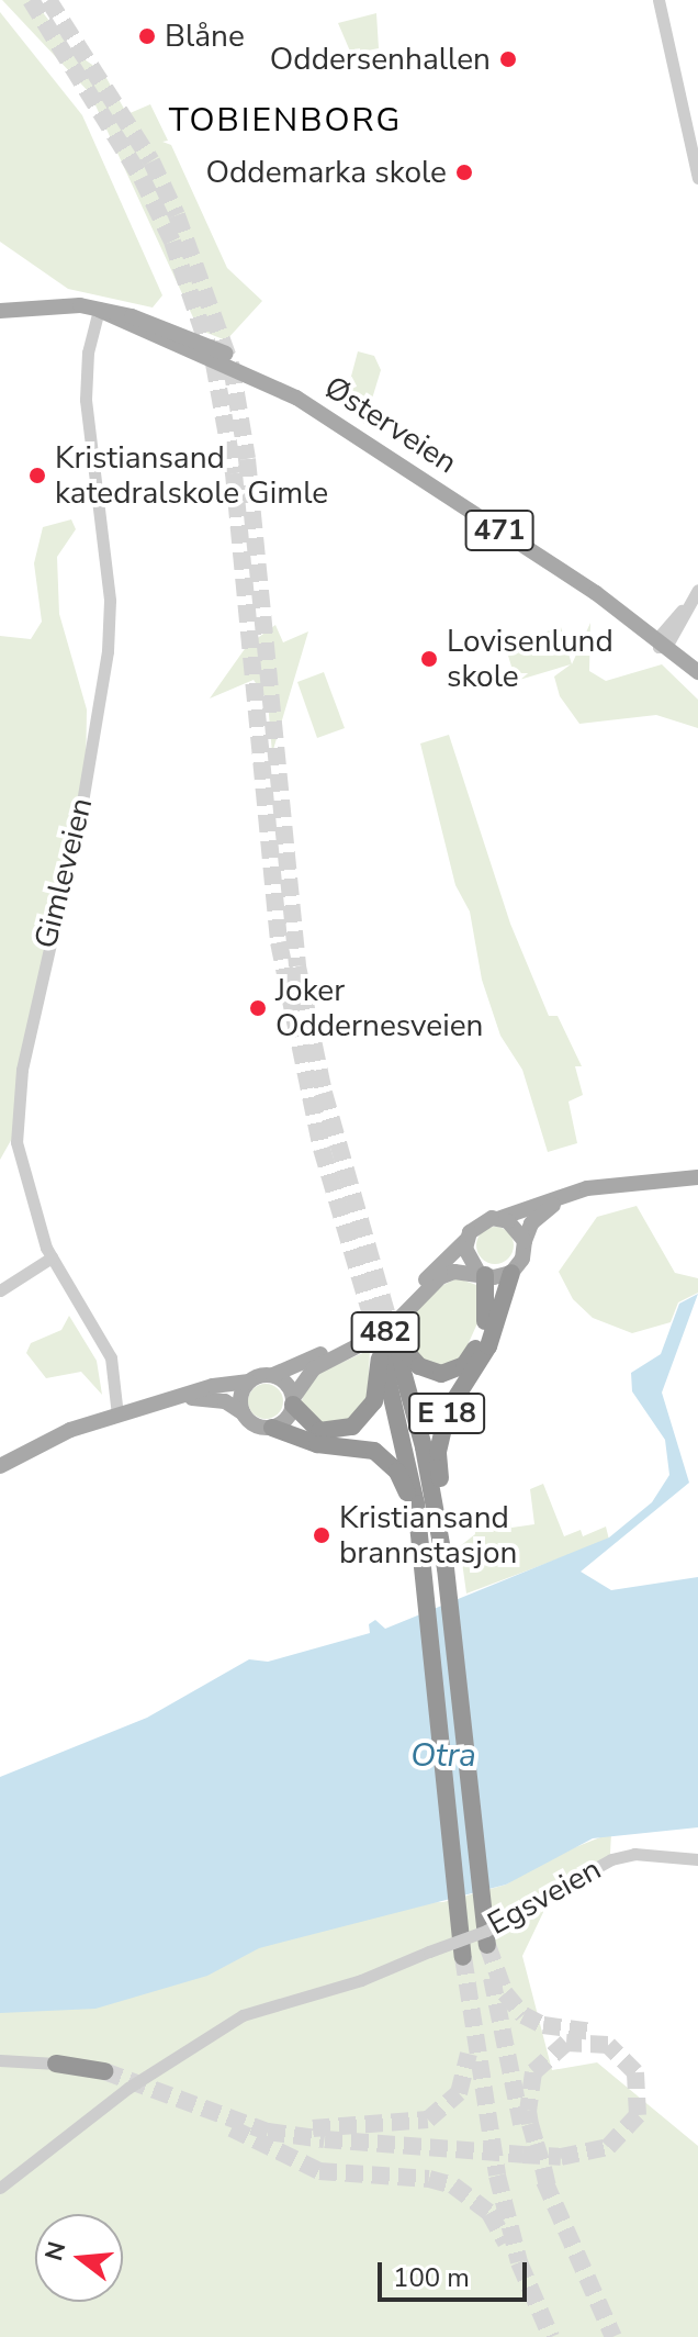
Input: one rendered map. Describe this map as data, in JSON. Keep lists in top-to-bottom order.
{
  "streets": {
    "highway": ["E 18"],
    "main road": ["Østerveien", "471", "482"],
    "street": ["Gimleveien", "Egsveien"]
  },
  "crossings": [
    ["Østerveien", "471"],
    ["Østerveien", "Gimleveien"],
    ["471", "Gimleveien"],
    ["Gimleveien", "482"],
    ["482", "E 18"]
  ],
  "districts": ["TOBIENBORG"],
  "water": ["Otra"],
  "places": [
    "Blåne",
    "Oddersenhallen",
    "Oddemarka skole",
    "Kristiansand katedralskole Gimle",
    "Lovisenlund skole",
    "Joker Oddernesveien",
    "Kristiansand brannstasjon"
  ],
  "scale_bar": "100 m",
  "north": "left"
}
